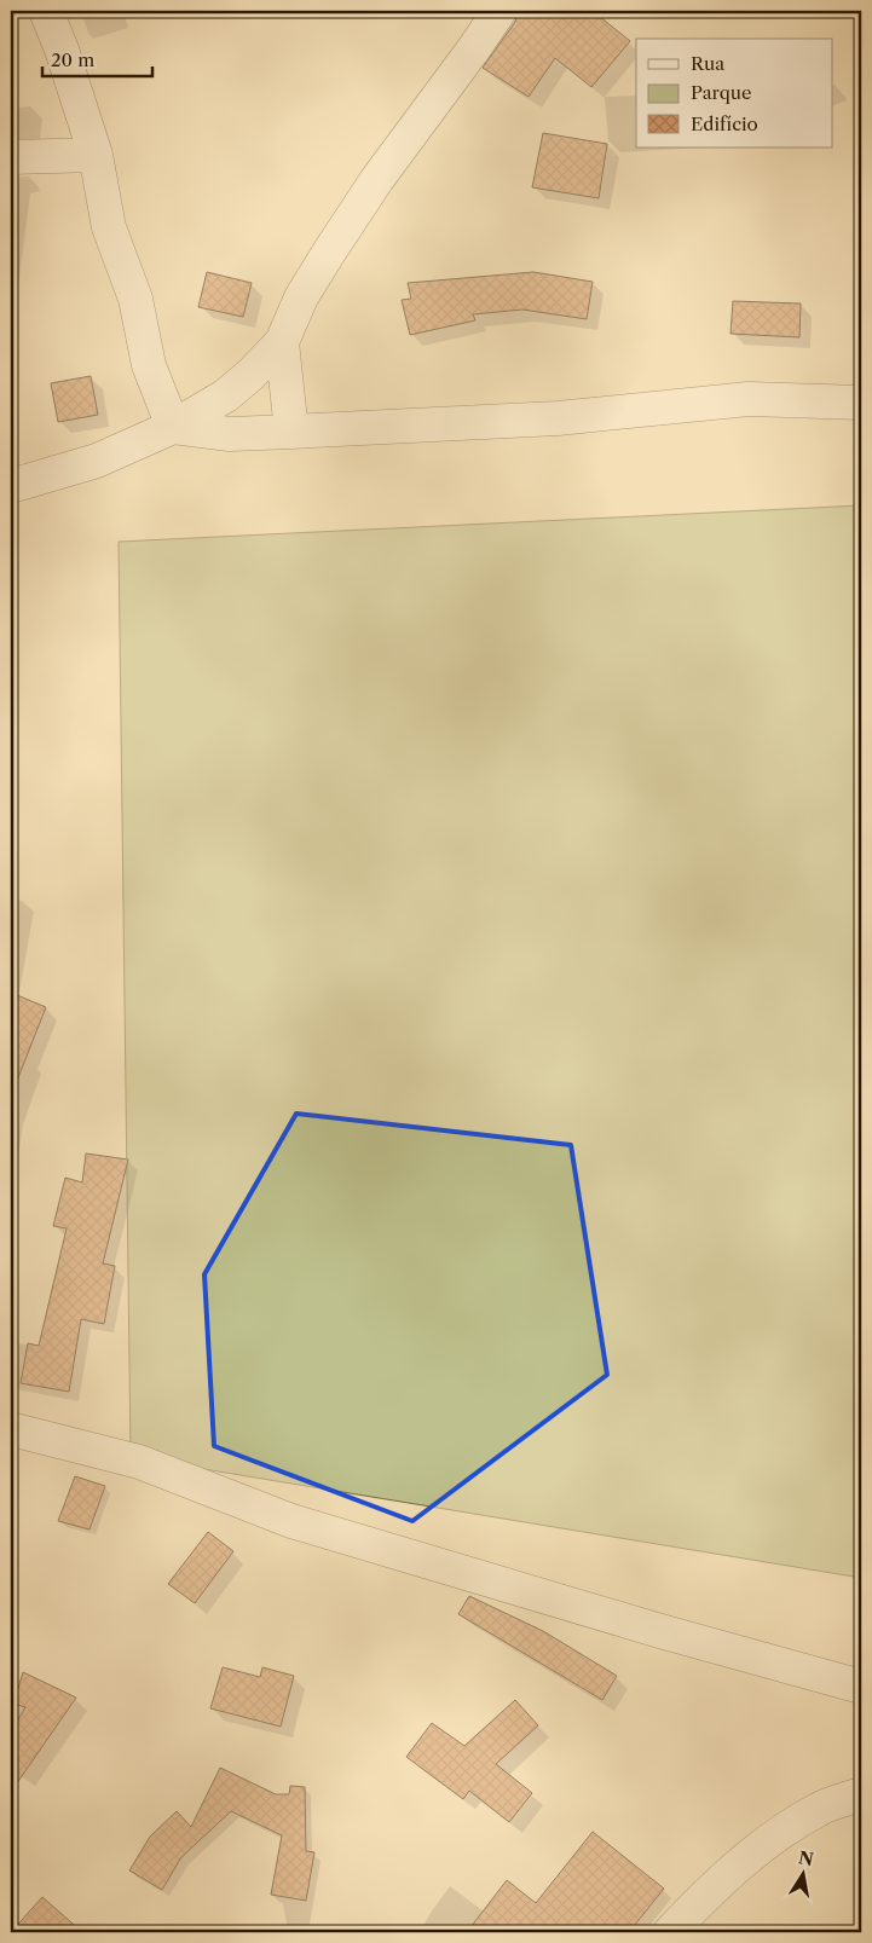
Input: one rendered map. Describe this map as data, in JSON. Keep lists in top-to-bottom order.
{
  "legend": ["Rua", "Parque", "Edifício"],
  "scale_bar": "20 m",
  "north": "top"
}
